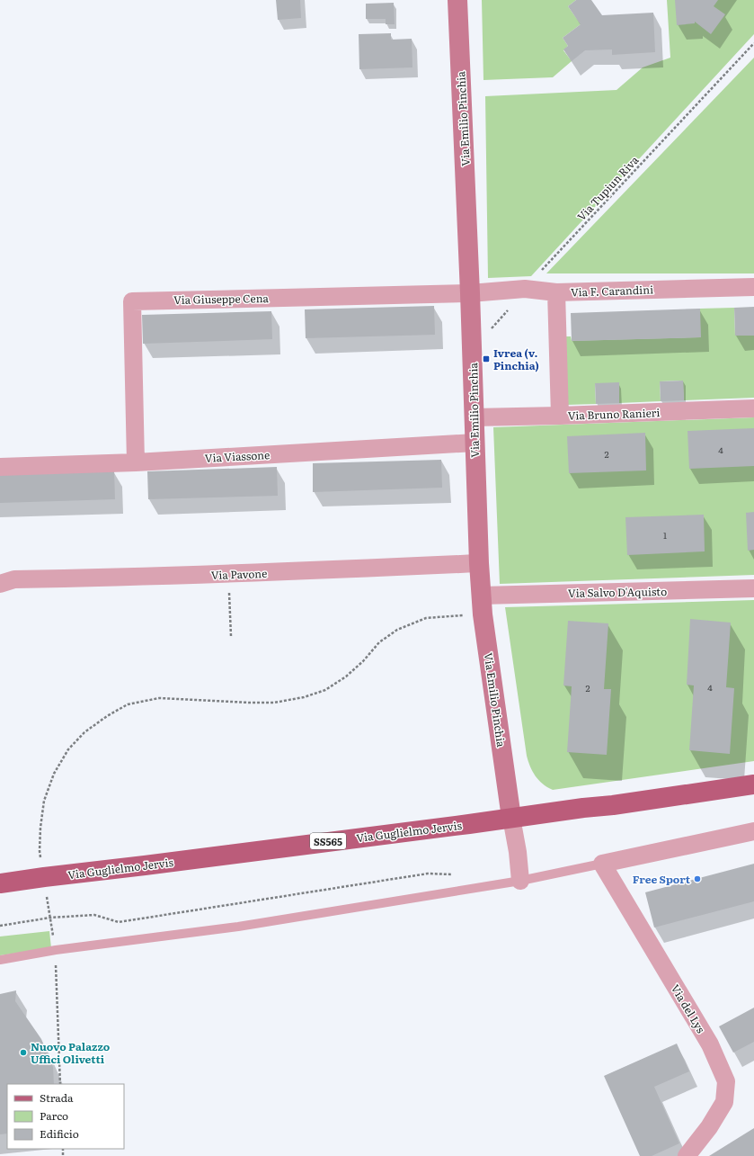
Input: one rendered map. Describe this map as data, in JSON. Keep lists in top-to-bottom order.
{
  "streets": {
    "main road": ["Via Guglielmo Jervis", "SS565"],
    "street": [
      "Via Emilio Pinchia",
      "Via F. Carandini",
      "Via Giuseppe Cena",
      "Via Bruno Ranieri",
      "Via Viassone",
      "Via Pavone",
      "Via Salvo D'Aquisto",
      "Via del Lys"
    ],
    "path": ["Via Tupiun Riva"]
  },
  "crossings": [
    ["Via Emilio Pinchia", "Via Tupiun Riva"],
    ["Via Emilio Pinchia", "Via F. Carandini"],
    ["Via Emilio Pinchia", "Via Giuseppe Cena"],
    ["Via Emilio Pinchia", "Via Bruno Ranieri"],
    ["Via Emilio Pinchia", "Via Viassone"],
    ["Via Emilio Pinchia", "Via Pavone"],
    ["Via Emilio Pinchia", "Via Salvo D'Aquisto"],
    ["Via Emilio Pinchia", "Via Guglielmo Jervis"],
    ["Via Tupiun Riva", "Via F. Carandini"],
    ["Via F. Carandini", "Via Giuseppe Cena"],
    ["Via Giuseppe Cena", "Via Viassone"]
  ],
  "places": {
    "transit": ["Ivrea (v. Pinchia)"],
    "other": ["Free Sport", "Nuovo Palazzo Uffici Olivetti"]
  },
  "house_numbers": [
    "4",
    "2",
    "1",
    "4",
    "2"
  ],
  "legend": ["Strada", "Parco", "Edificio"]
}
